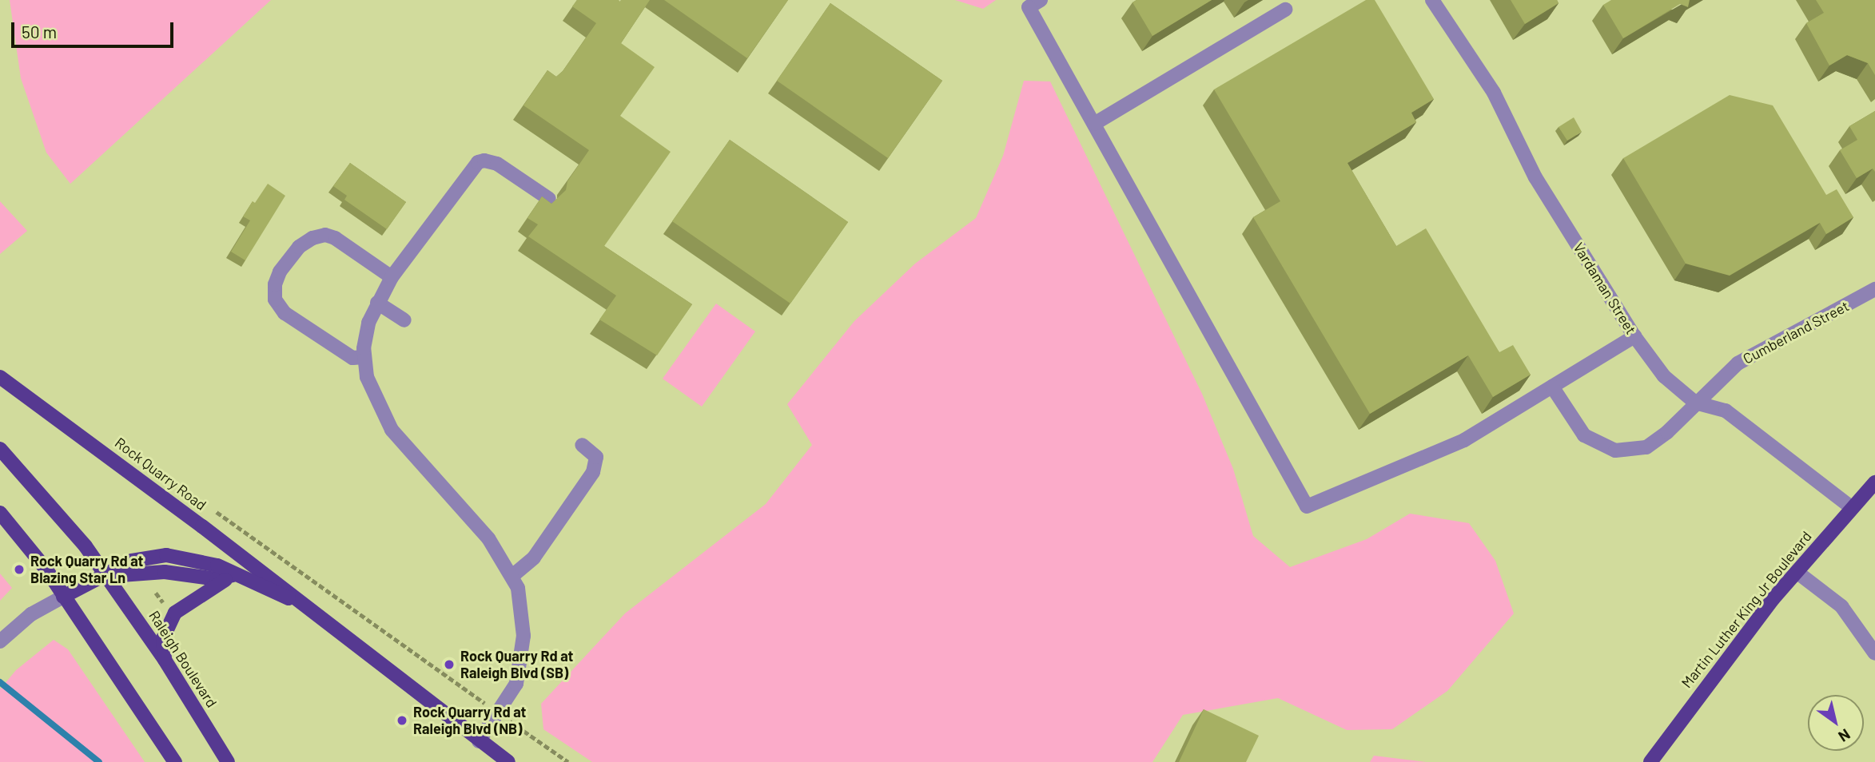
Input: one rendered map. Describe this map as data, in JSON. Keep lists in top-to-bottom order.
{
  "streets": {
    "main road": ["Rock Quarry Road", "Martin Luther King Jr Boulevard", "Raleigh Boulevard"],
    "street": ["Vardaman Street", "Cumberland Street"]
  },
  "crossings": [
    ["Vardaman Street", "Cumberland Street"],
    ["Vardaman Street", "Martin Luther King Jr Boulevard"],
    ["Rock Quarry Road", "Raleigh Boulevard"]
  ],
  "places": ["Rock Quarry Rd at Blazing Star Ln", "Rock Quarry Rd at Raleigh Blvd (SB)", "Rock Quarry Rd at Raleigh Blvd (NB)"],
  "scale_bar": "50 m",
  "north": "bottom right"
}
